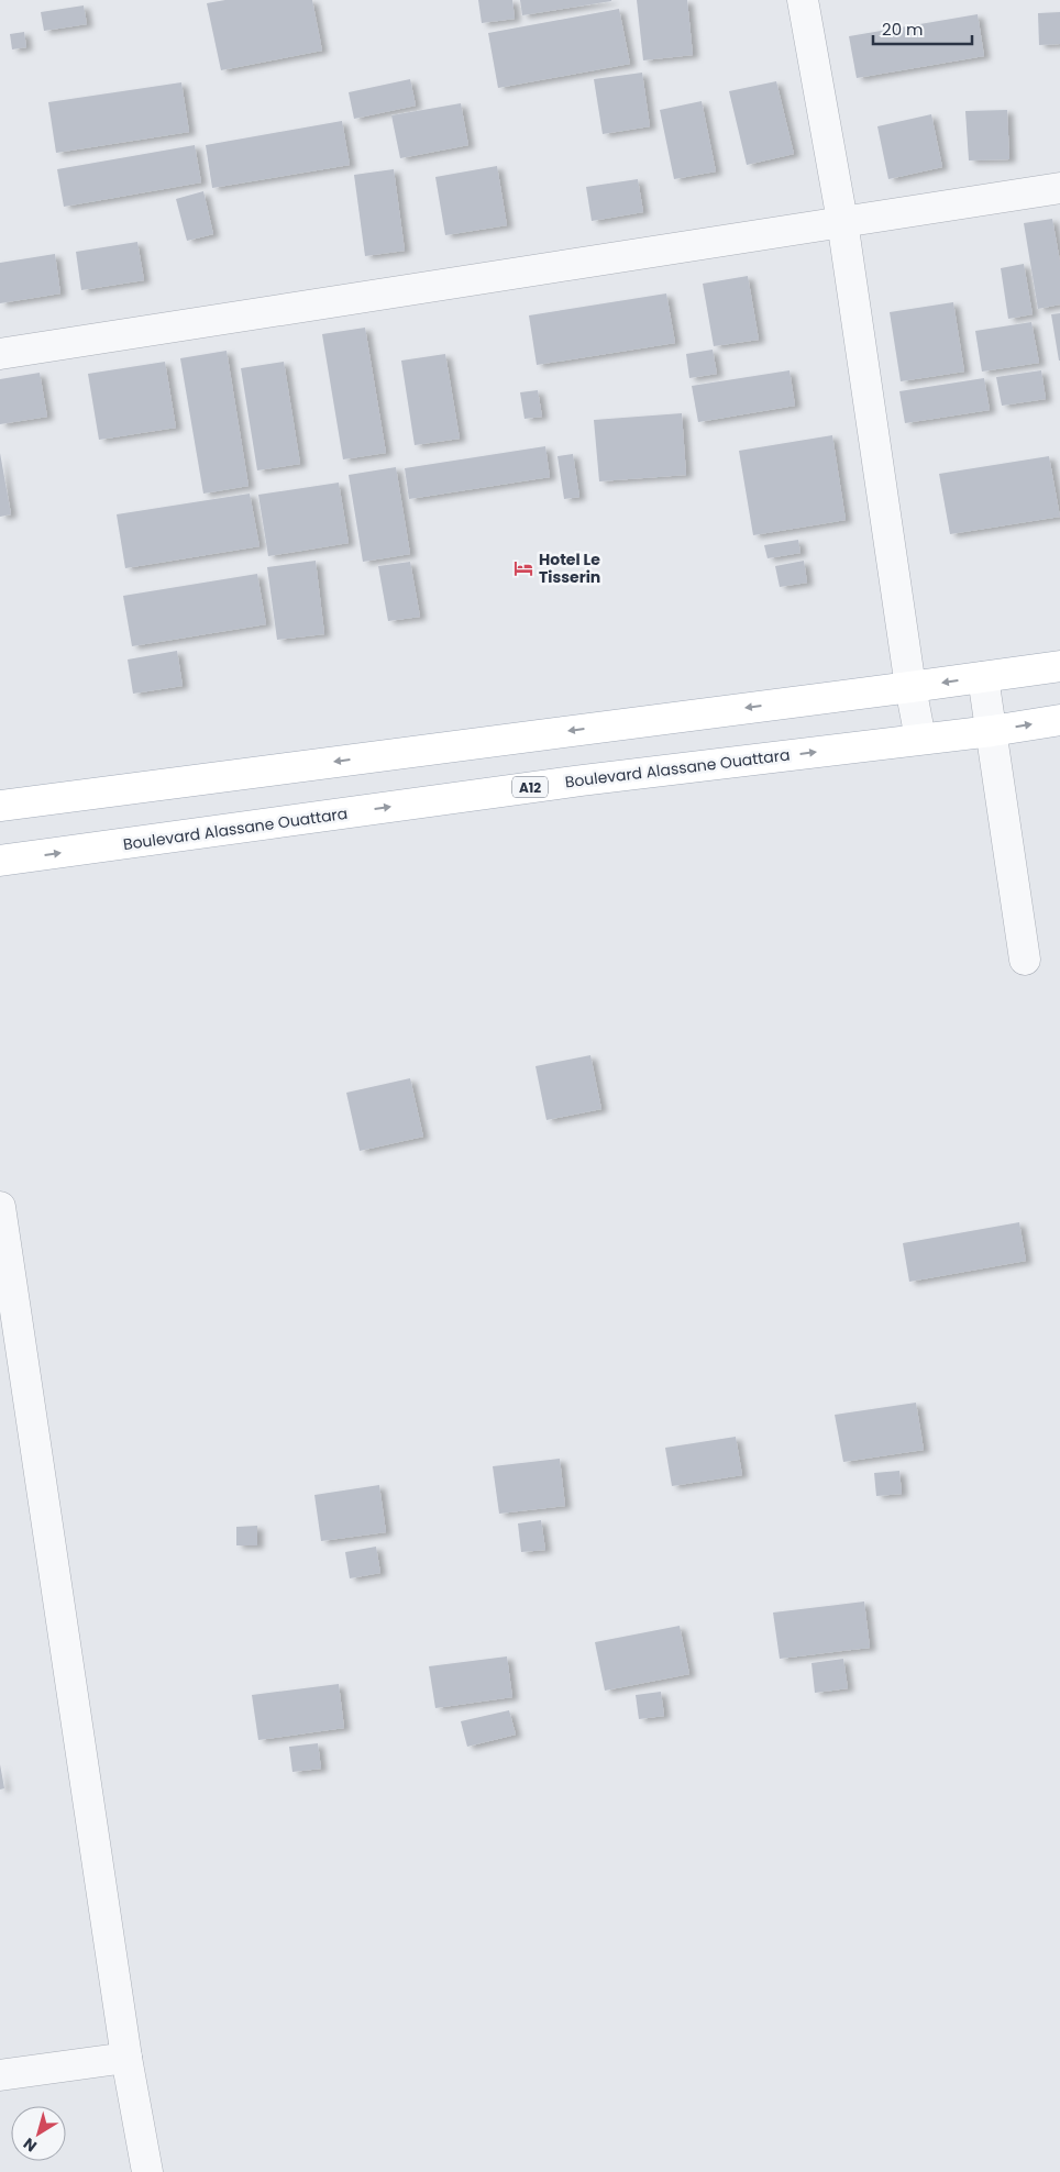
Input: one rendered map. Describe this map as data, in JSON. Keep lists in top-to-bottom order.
{
  "streets": {
    "main road": ["Boulevard Alassane Ouattara", "A12"]
  },
  "places": {
    "hotel": ["Hotel Le Tisserin"]
  },
  "scale_bar": "20 m",
  "north": "bottom left"
}
